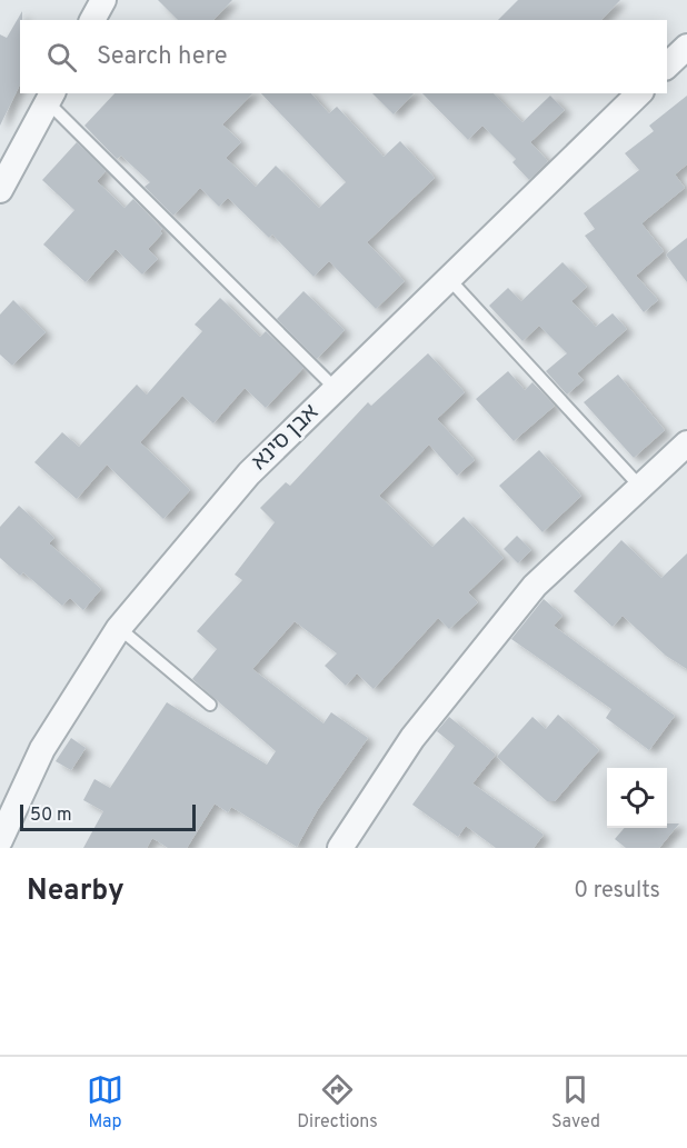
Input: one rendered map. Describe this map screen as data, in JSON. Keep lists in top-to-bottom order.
{
  "streets": {
    "street": ["אבן סינא"]
  },
  "scale_bar": "50 m",
  "page": {
    "search": "Search here",
    "scale": "50 m",
    "heading": ["Nearby", "0 results"],
    "nav": ["Map", "Directions", "Saved"]
  }
}
